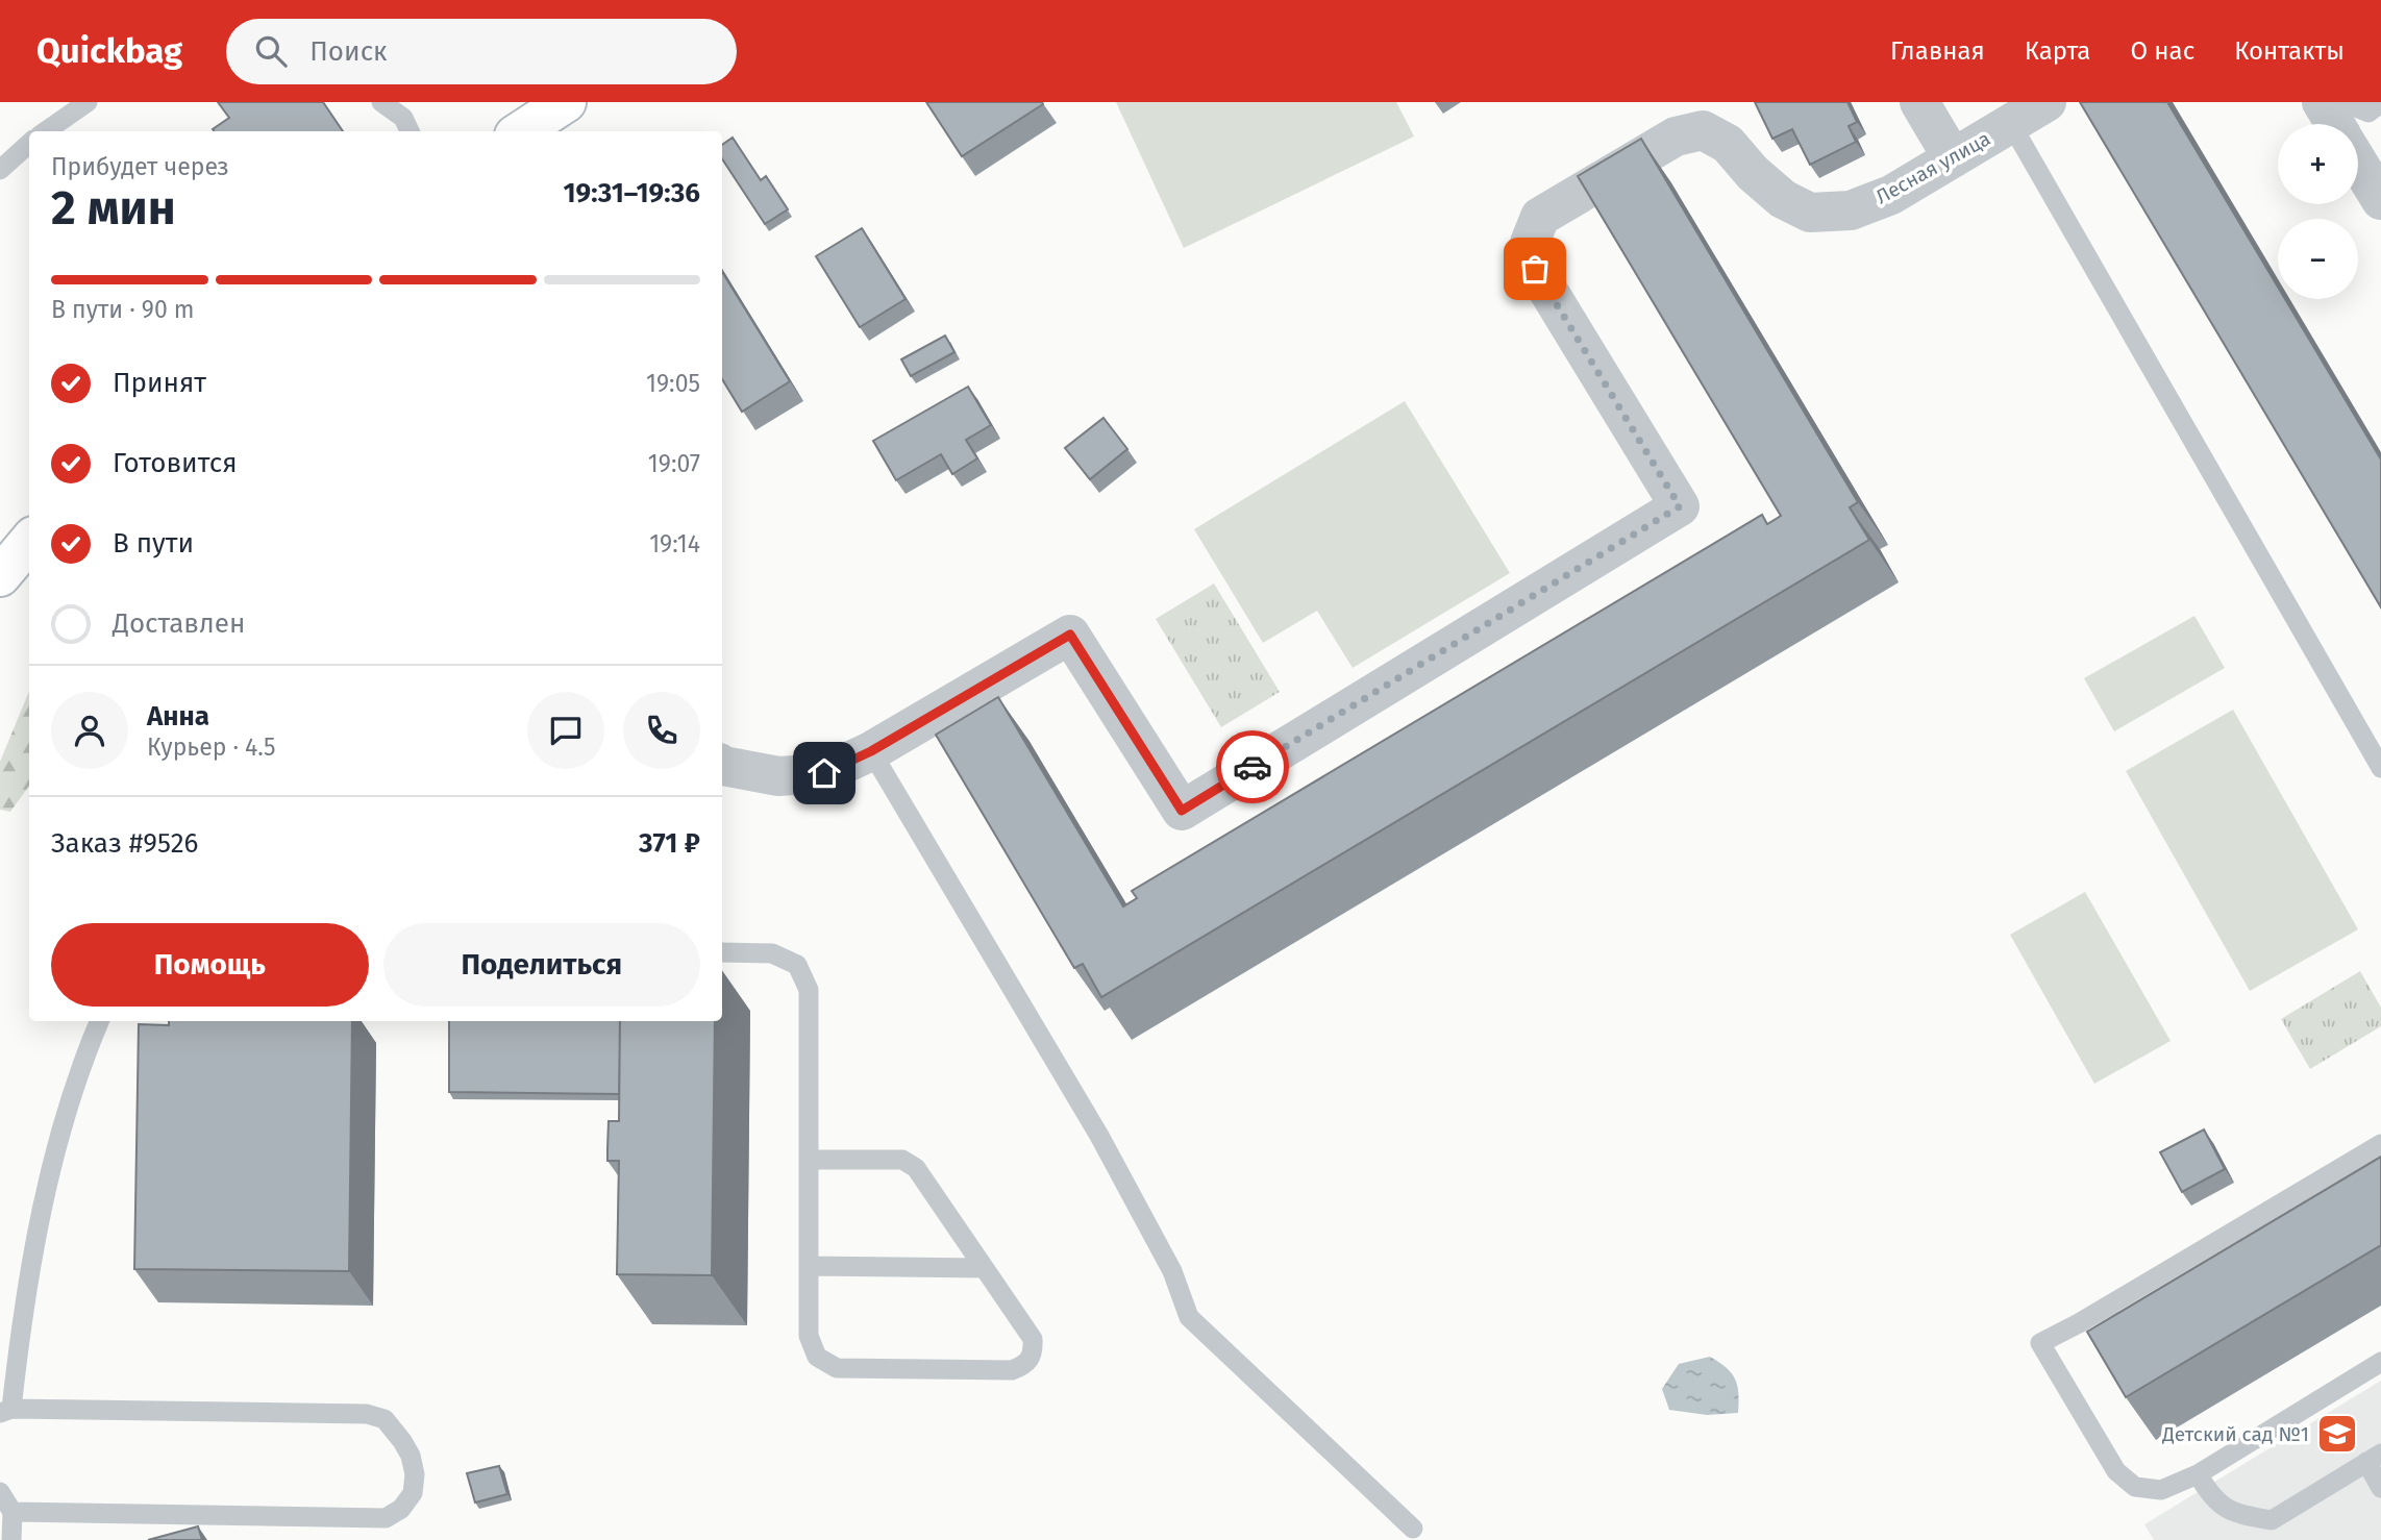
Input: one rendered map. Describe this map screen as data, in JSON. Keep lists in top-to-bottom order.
{
  "streets": {
    "street": ["Лесная улица"]
  },
  "places": {
    "school or university": ["Детский сад №1"]
  },
  "page": {
    "header": "Quickbag",
    "search": "Поиск",
    "nav": [
      "Главная",
      "Карта",
      "О нас",
      "Контакты"
    ],
    "map_buttons": ["+", "−"],
    "heading": ["2 мин", "Прибудет через", "19:31–19:36"],
    "panel": [
      "Анна",
      "Курьер · 4.5",
      "Заказ #9526",
      "371 ₽"
    ],
    "bar": "В пути · 90 m",
    "list": [
      ["Принят", "19:05"],
      ["Готовится", "19:07"],
      ["В пути", "19:14"],
      "Доставлен"
    ],
    "buttons": ["Помощь", "Поделиться"]
  }
}
